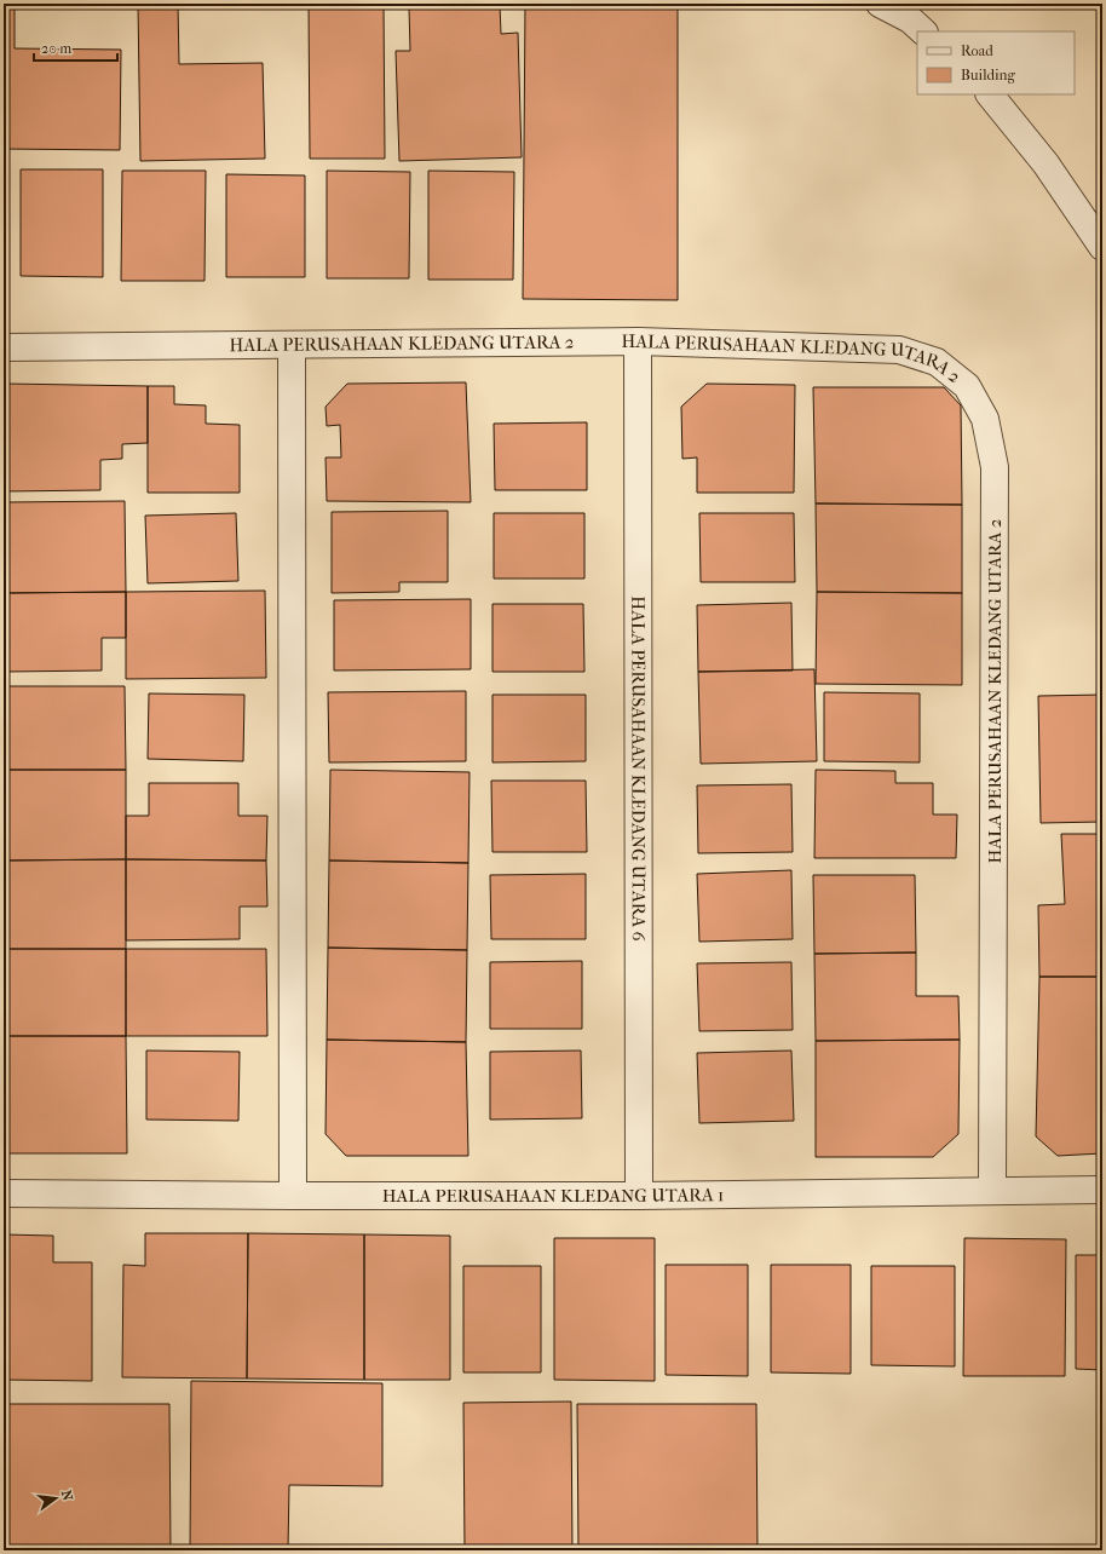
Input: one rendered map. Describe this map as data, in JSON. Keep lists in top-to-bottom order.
{
  "streets": {
    "street": ["HALA PERUSAHAAN KLEDANG UTARA 2", "HALA PERUSAHAAN KLEDANG UTARA 6", "HALA PERUSAHAAN KLEDANG UTARA 1"]
  },
  "crossings": [
    ["HALA PERUSAHAAN KLEDANG UTARA 2", "HALA PERUSAHAAN KLEDANG UTARA 6"],
    ["HALA PERUSAHAAN KLEDANG UTARA 2", "HALA PERUSAHAAN KLEDANG UTARA 1"],
    ["HALA PERUSAHAAN KLEDANG UTARA 6", "HALA PERUSAHAAN KLEDANG UTARA 1"]
  ],
  "legend": ["Road", "Building"],
  "scale_bar": "20 m",
  "north": "right"
}
